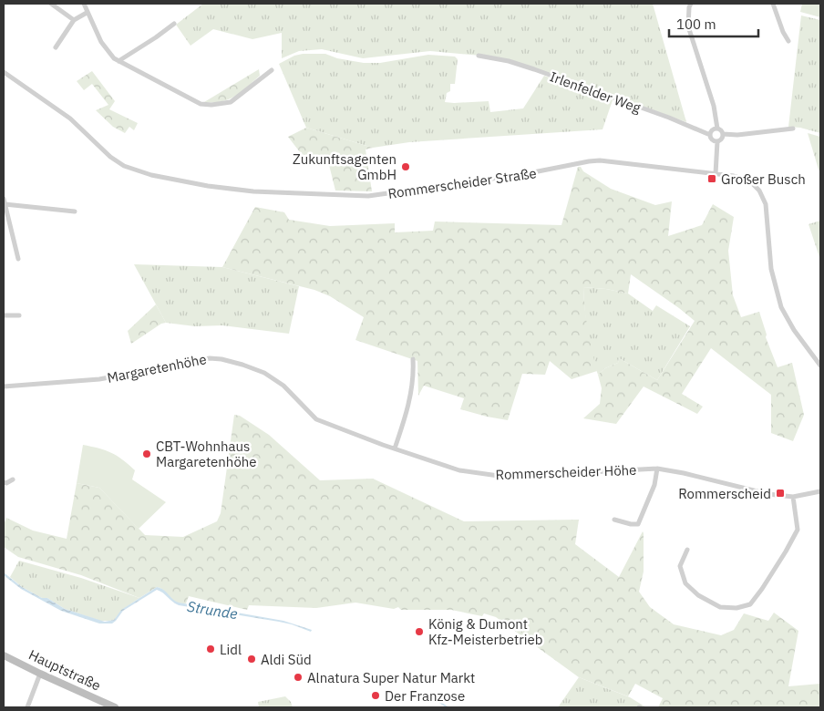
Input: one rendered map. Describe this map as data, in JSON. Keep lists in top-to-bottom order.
{
  "streets": {
    "main road": ["Hauptstraße"],
    "street": [
      "Irlenfelder Weg",
      "Rommerscheider Straße",
      "Margaretenhöhe",
      "Rommerscheider Höhe"
    ]
  },
  "crossings": [
    ["Margaretenhöhe", "Rommerscheider Höhe"]
  ],
  "water": ["Strunde"],
  "places": {
    "other": [
      "Zukunftsagenten GmbH",
      "CBT-Wohnhaus Margaretenhöhe",
      "König & Dumont Kfz-Meisterbetrieb",
      "Lidl",
      "Aldi Süd",
      "Alnatura Super Natur Markt",
      "Der Franzose"
    ],
    "transit": ["Großer Busch", "Rommerscheid"]
  },
  "scale_bar": "100 m"
}
